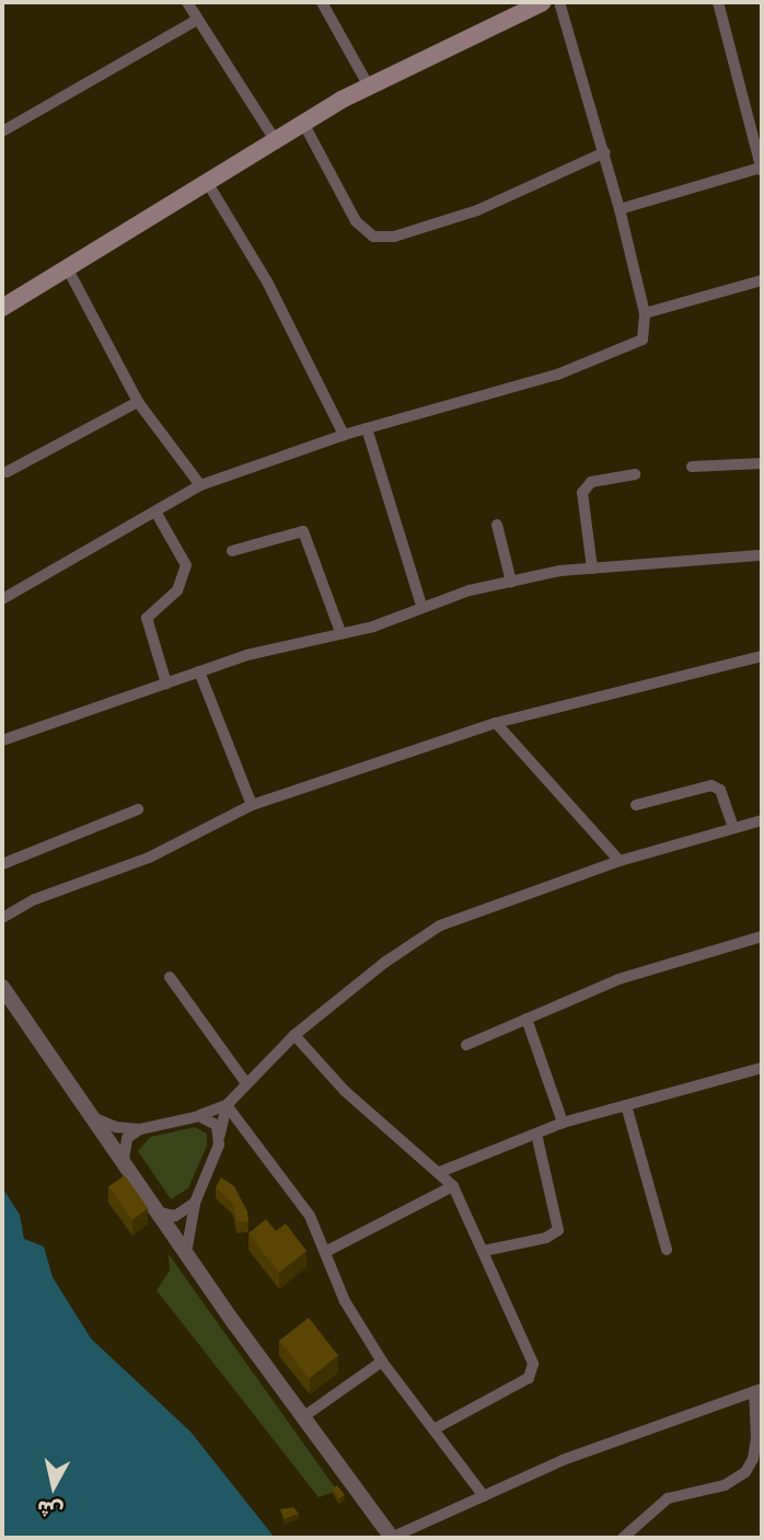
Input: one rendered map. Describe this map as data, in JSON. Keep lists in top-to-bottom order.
{
  "north": "bottom"
}
